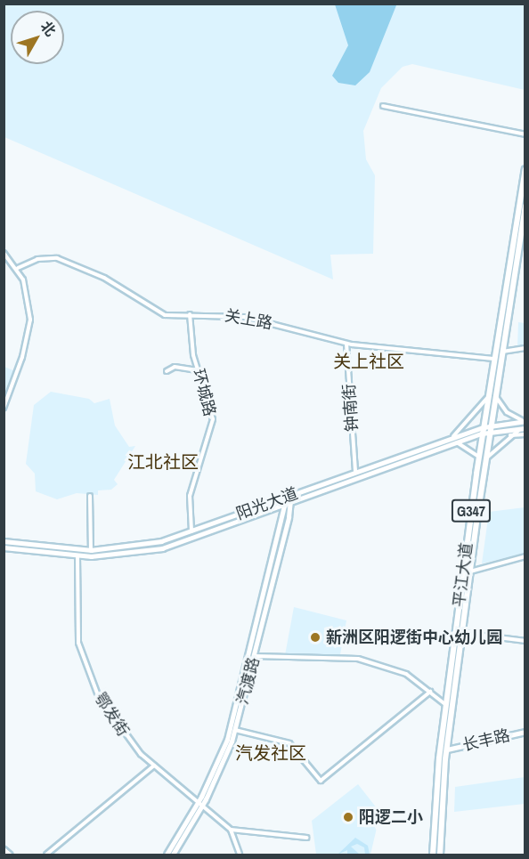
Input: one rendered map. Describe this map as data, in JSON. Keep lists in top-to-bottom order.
{
  "streets": {
    "highway": ["G347", "平江大道"],
    "main road": ["阳光大道"],
    "street": [
      "关上路",
      "环城路",
      "钟南街",
      "汽渡路",
      "鄂发街",
      "长丰路"
    ]
  },
  "crossings": [
    ["关上路", "环城路"],
    ["关上路", "钟南街"],
    ["关上路", "平江大道"],
    ["环城路", "阳光大道"],
    ["钟南街", "阳光大道"],
    ["阳光大道", "平江大道"],
    ["阳光大道", "汽渡路"],
    ["阳光大道", "鄂发街"],
    ["平江大道", "长丰路"],
    ["汽渡路", "鄂发街"]
  ],
  "districts": ["关上社区", "江北社区", "汽发社区"],
  "places": ["新洲区阳逻街中心幼儿园", "阳逻二小"],
  "north": "top right"
}
